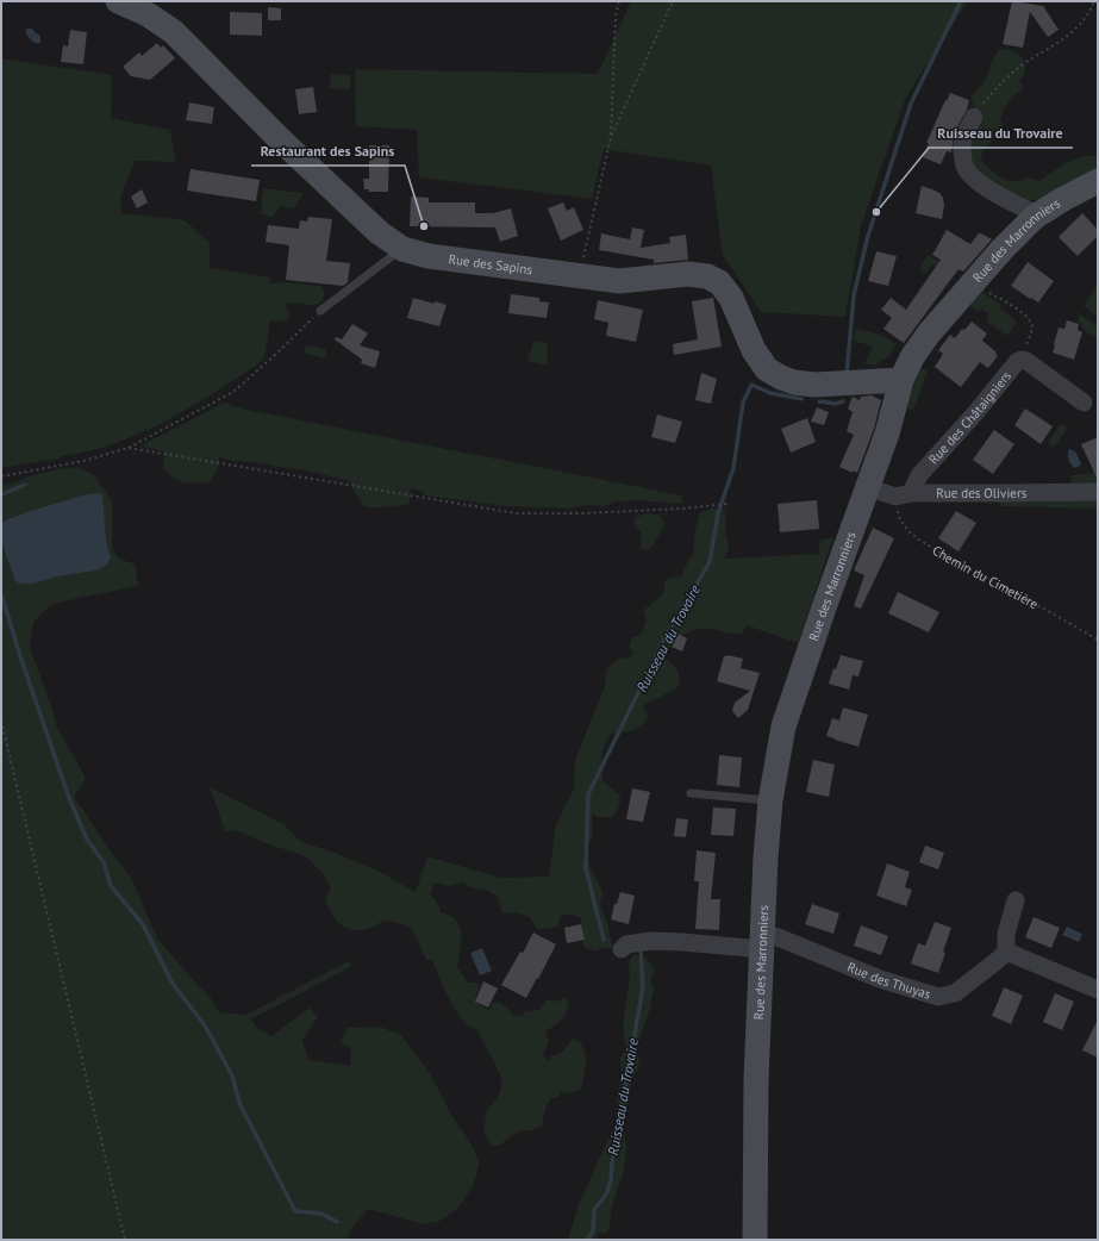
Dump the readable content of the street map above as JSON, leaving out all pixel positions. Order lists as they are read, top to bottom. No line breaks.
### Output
{"streets":{"street":["Rue des Marronniers","Rue des Sapins","Rue des Châtaigniers","Rue des Oliviers","Rue des Thuyas"],"path":["Chemin du Cimetière"]},"crossings":[["Rue des Marronniers","Rue des Sapins"],["Rue des Marronniers","Rue des Oliviers"],["Rue des Marronniers","Rue des Thuyas"],["Rue des Châtaigniers","Rue des Oliviers"],["Rue des Châtaigniers","Chemin du Cimetière"],["Rue des Oliviers","Chemin du Cimetière"]],"water":["Ruisseau du Trovaire"],"places":["Ruisseau du Trovaire","Restaurant des Sapins"]}
